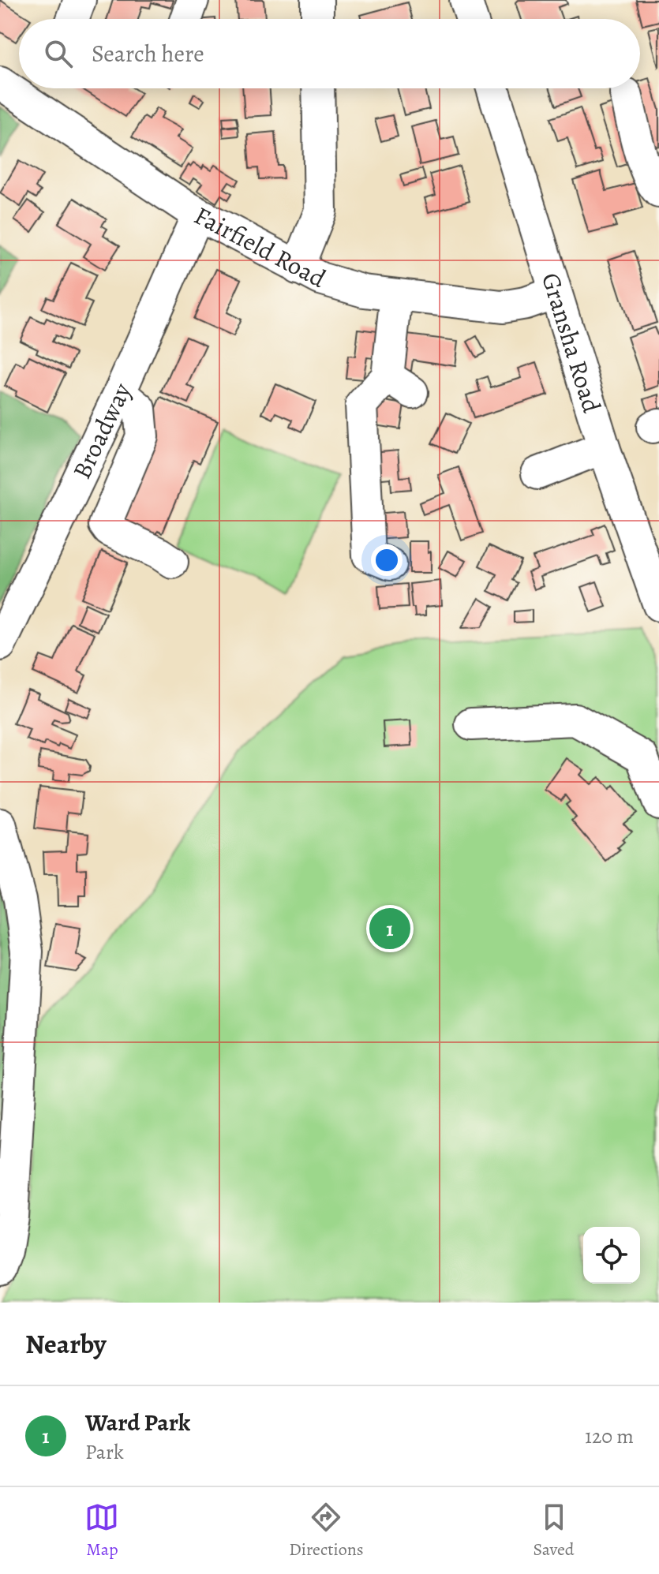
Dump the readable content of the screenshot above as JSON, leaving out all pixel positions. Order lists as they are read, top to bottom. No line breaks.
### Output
{"streets":{"street":["Fairfield Road","Gransha Road","Broadway"]},"crossings":[["Fairfield Road","Gransha Road"],["Fairfield Road","Broadway"]],"page":{"search":"Search here","pins":"1","heading":"Nearby","list":[{"mark":"1","name":"Ward Park","note":"Park","value":"120 m"}],"nav":["Map","Directions","Saved"]}}
